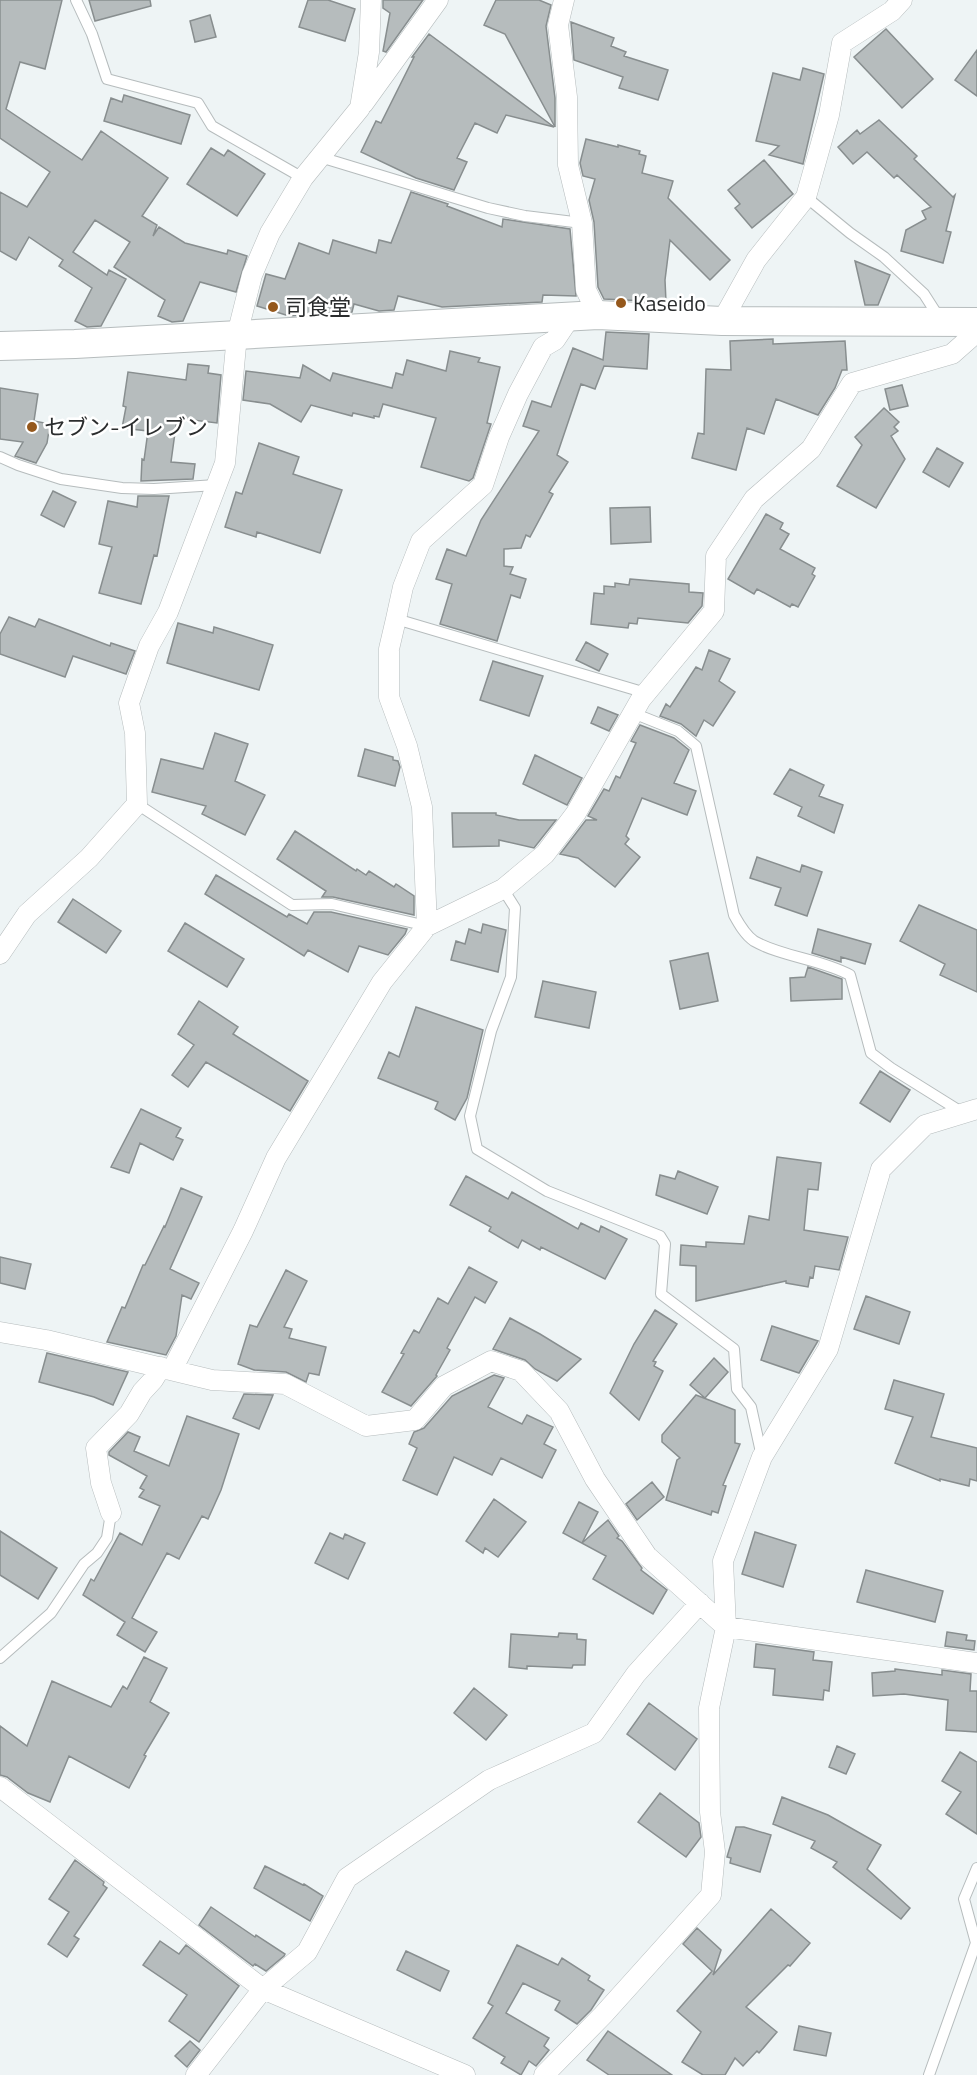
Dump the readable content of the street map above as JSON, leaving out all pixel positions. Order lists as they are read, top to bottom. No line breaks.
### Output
{"places":["Kaseido","司食堂","セブン-イレブン"]}
